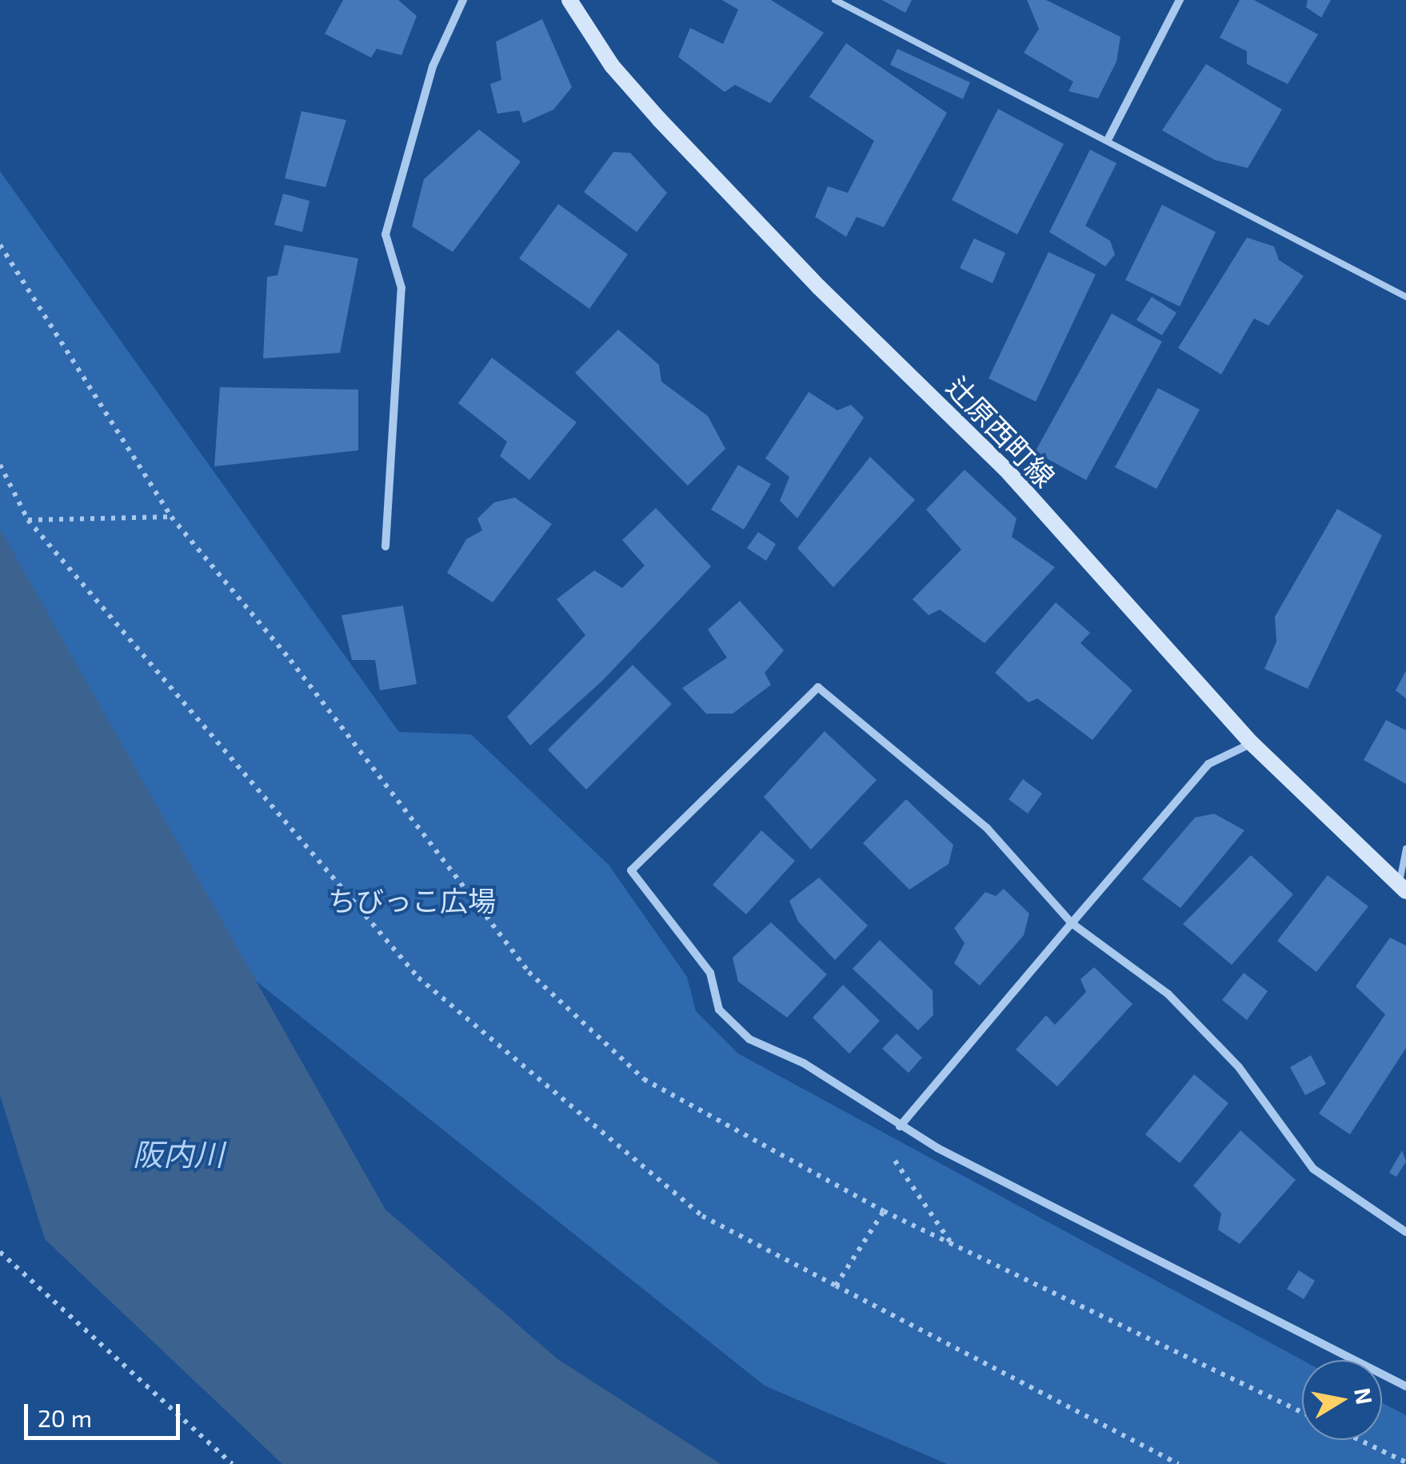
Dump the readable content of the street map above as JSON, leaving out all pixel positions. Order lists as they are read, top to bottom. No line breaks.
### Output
{"streets":{"main road":["辻原西町線"]},"water":["阪内川"],"parks":["ちびっこ広場"],"scale_bar":"20 m","north":"right"}
